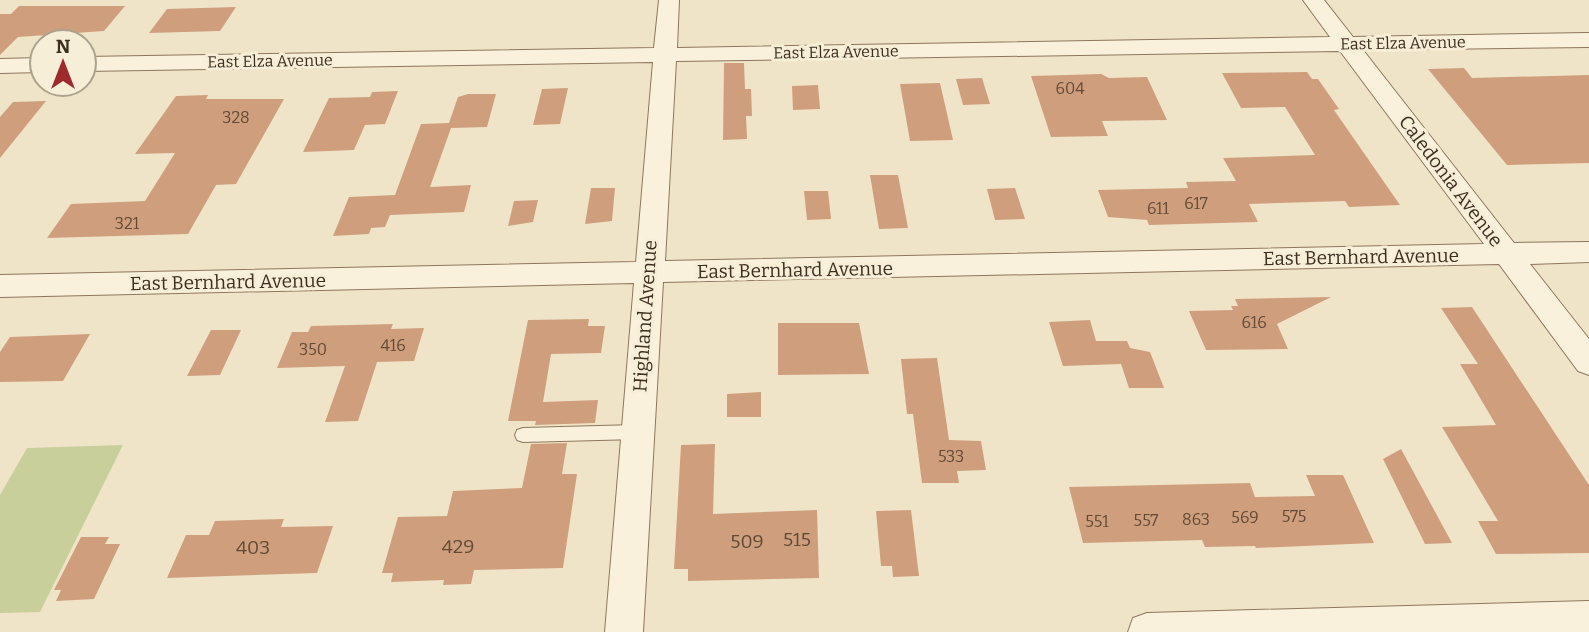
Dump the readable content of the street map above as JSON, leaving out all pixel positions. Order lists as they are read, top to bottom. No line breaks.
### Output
{"streets":{"street":["East Elza Avenue","Caledonia Avenue","East Bernhard Avenue","Highland Avenue"]},"crossings":[["East Elza Avenue","Caledonia Avenue"],["East Elza Avenue","Highland Avenue"],["Caledonia Avenue","East Bernhard Avenue"],["East Bernhard Avenue","Highland Avenue"]],"house_numbers":["604","328","617","611","321","616","416","350","533","575","569","863","557","551","515","509","429","403"],"north":"top"}
